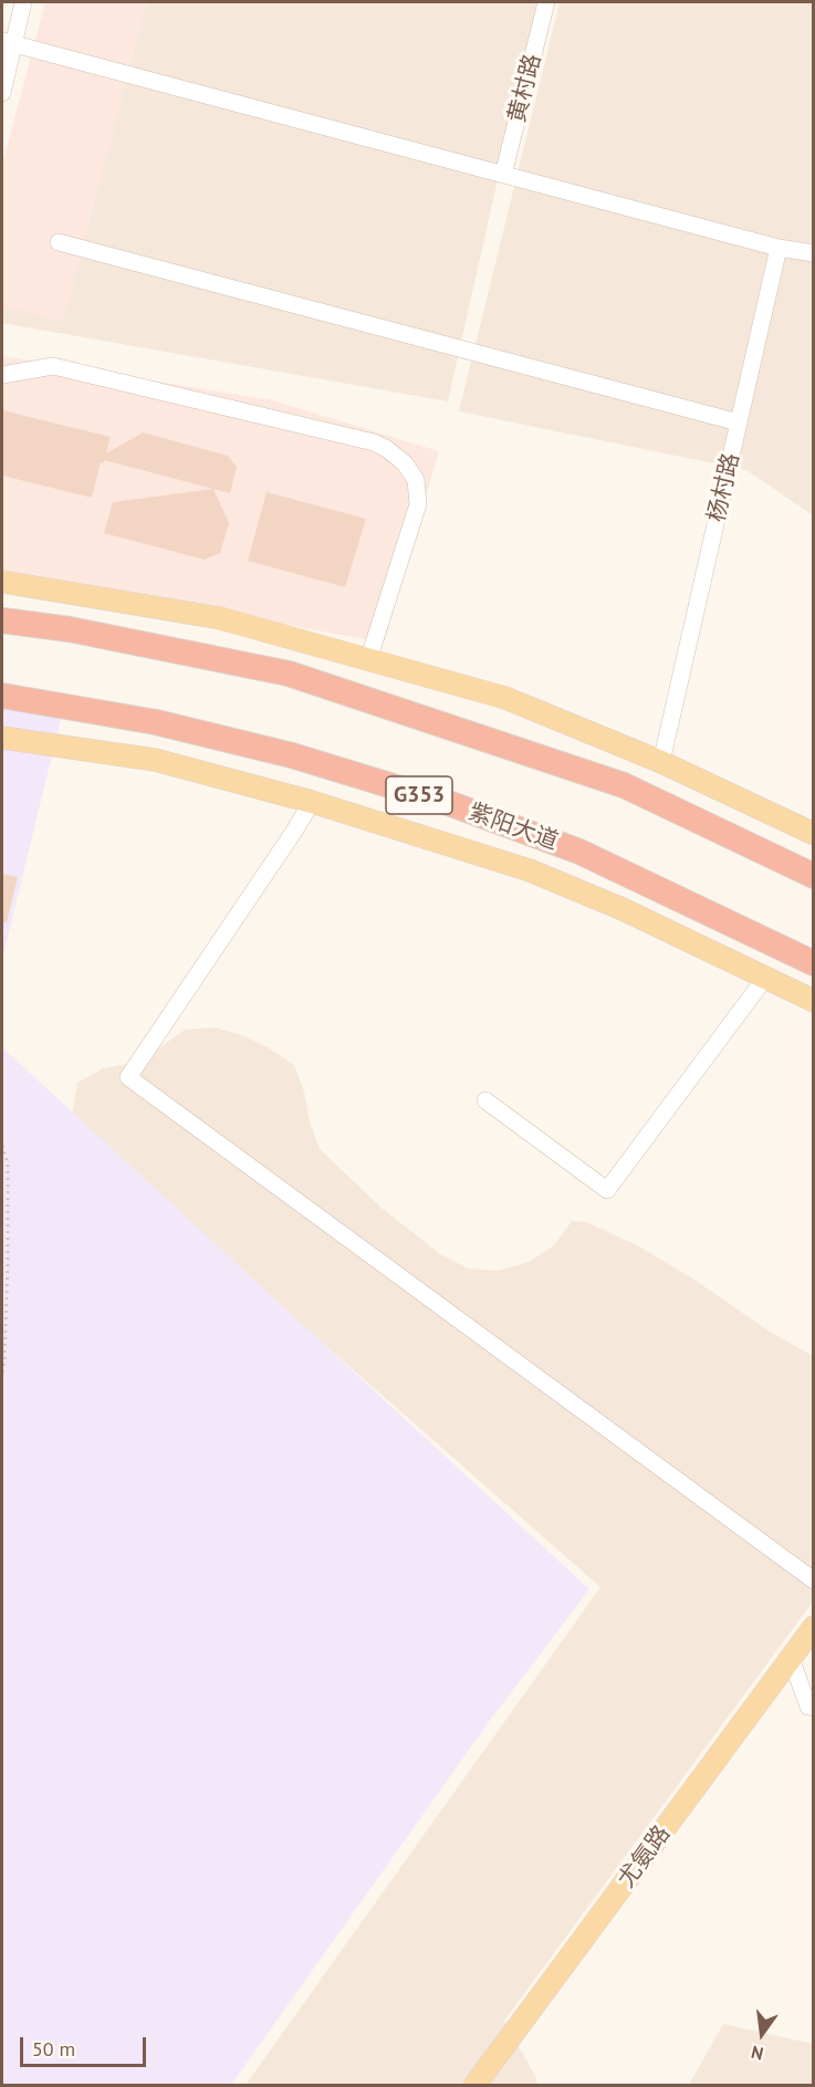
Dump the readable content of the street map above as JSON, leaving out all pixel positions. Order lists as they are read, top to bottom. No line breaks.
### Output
{"streets":{"highway":["G353","紫阳大道"],"main road":["尤氨路"],"street":["黄村路","杨村路"]},"scale_bar":"50 m","north":"bottom"}
